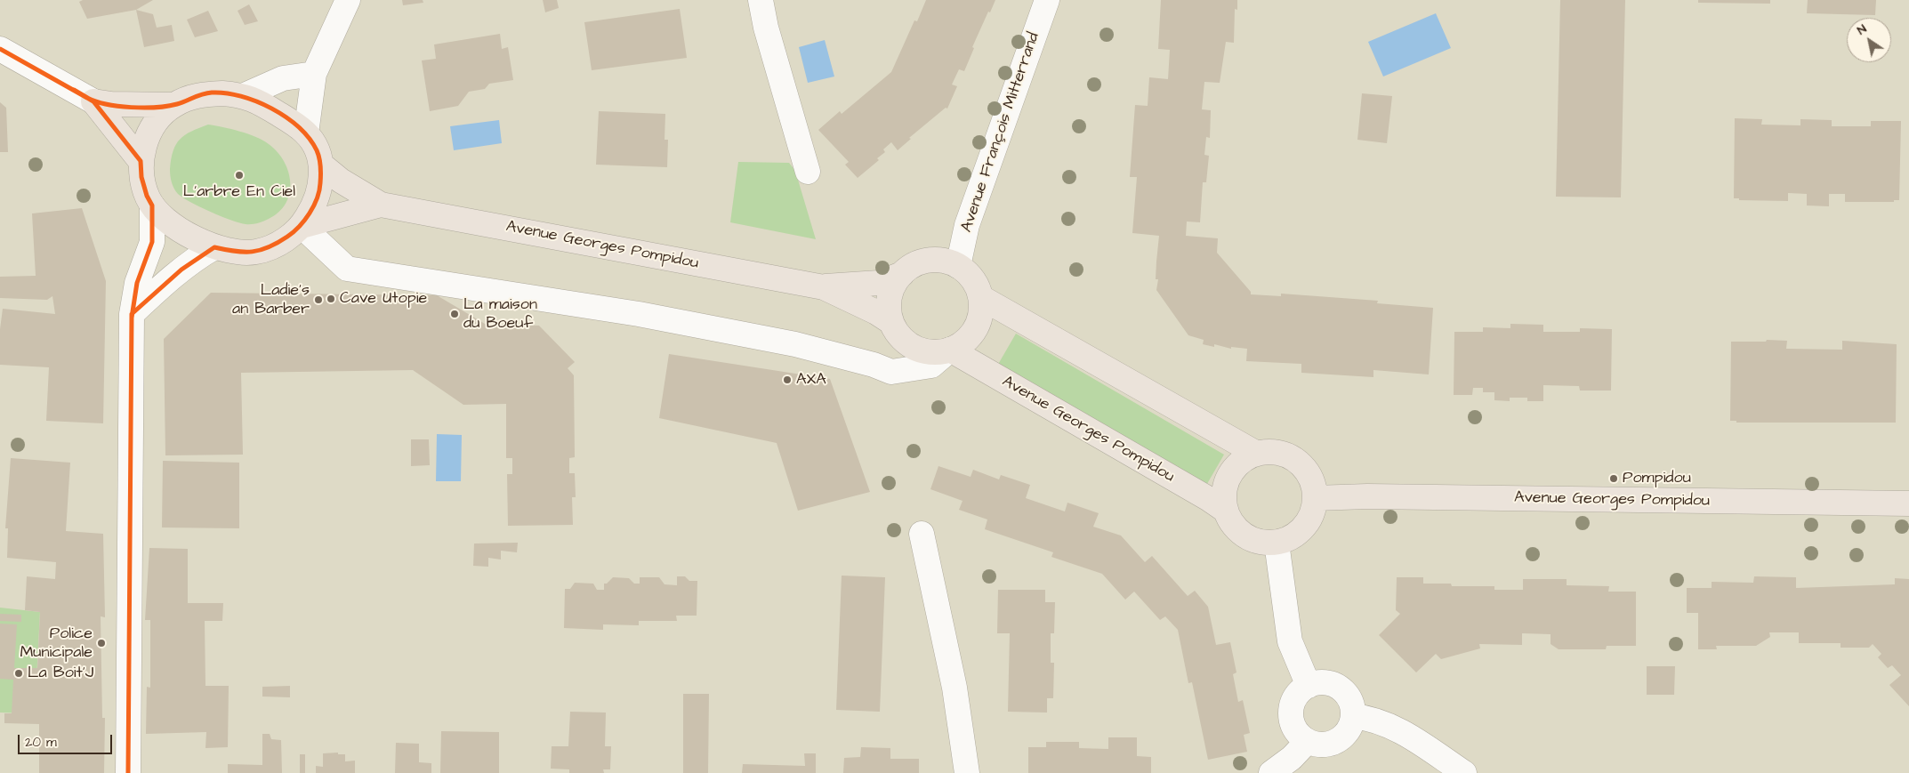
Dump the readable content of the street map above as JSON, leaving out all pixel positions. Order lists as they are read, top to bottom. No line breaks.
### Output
{"streets":{"main road":["Avenue Georges Pompidou"],"street":["Avenue François Mitterrand"]},"crossings":[["Avenue François Mitterrand","Avenue Georges Pompidou"]],"places":["L’arbre En Ciel","Cave Utopie","Ladie's an Barber","La maison du Boeuf","AXA","Pompidou","Police Municipale","La Boit'J"],"scale_bar":"20 m","north":"top left"}
